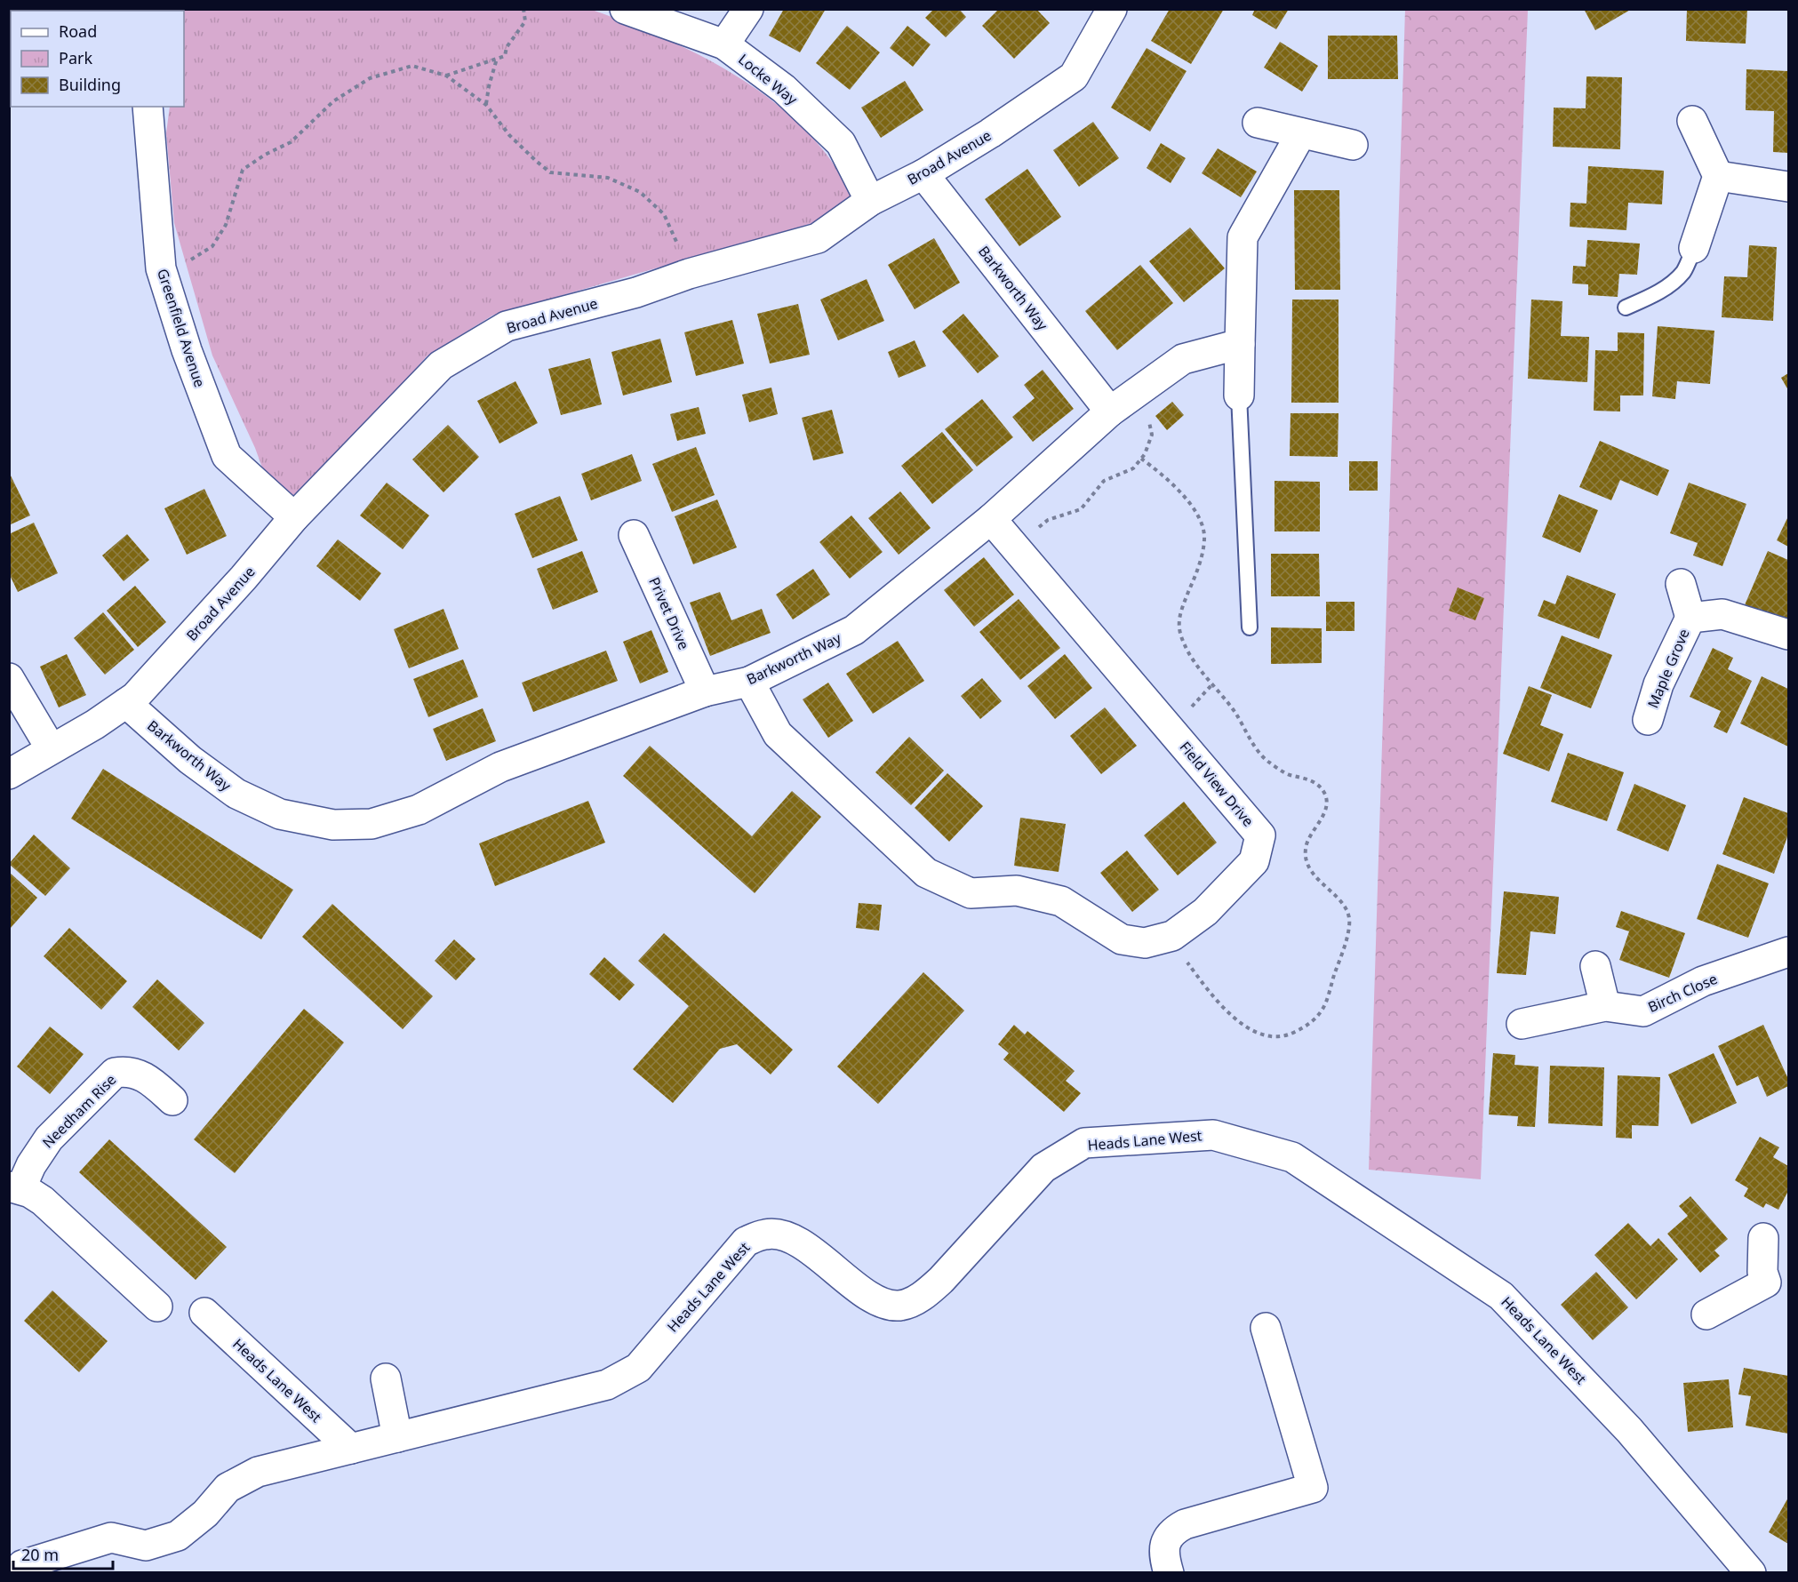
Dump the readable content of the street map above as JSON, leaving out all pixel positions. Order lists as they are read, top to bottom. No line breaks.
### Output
{"streets":{"street":["Locke Way","Broad Avenue","Barkworth Way","Greenfield Avenue","Privet Drive","Maple Grove","Field View Drive","Birch Close","Needham Rise","Heads Lane West"]},"crossings":[["Locke Way","Broad Avenue"],["Broad Avenue","Barkworth Way"],["Broad Avenue","Greenfield Avenue"],["Barkworth Way","Privet Drive"],["Barkworth Way","Field View Drive"]],"legend":["Road","Park","Building"],"scale_bar":"20 m"}
